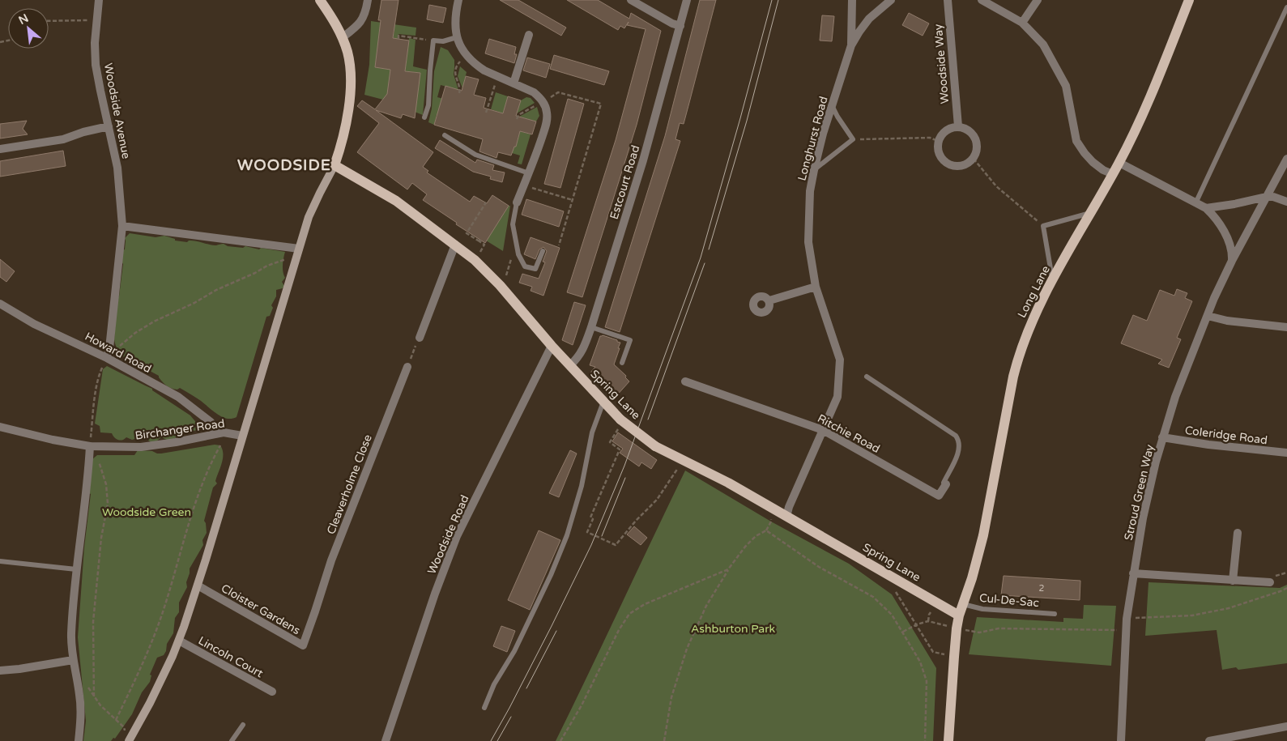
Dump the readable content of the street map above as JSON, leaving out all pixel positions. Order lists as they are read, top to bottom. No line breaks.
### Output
{"streets":{"main road":["Long Lane","Spring Lane"],"street":["Woodside Way","Woodside Avenue","Longhurst Road","Estcourt Road","Howard Road","Birchanger Road","Ritchie Road","Coleridge Road","Cleaverholme Close","Stroud Green Way","Woodside Road","Cloister Gardens","Lincoln Court"],"lane":["Cul-De-Sac"]},"crossings":[["Longhurst Road","Spring Lane"],["Longhurst Road","Ritchie Road"],["Estcourt Road","Spring Lane"],["Long Lane","Spring Lane"],["Long Lane","Cul-De-Sac"],["Howard Road","Birchanger Road"],["Spring Lane","Woodside Road"],["Coleridge Road","Stroud Green Way"],["Cleaverholme Close","Cloister Gardens"]],"districts":["WOODSIDE"],"parks":["Woodside Green","Ashburton Park"],"house_numbers":["2"],"north":"top left"}
